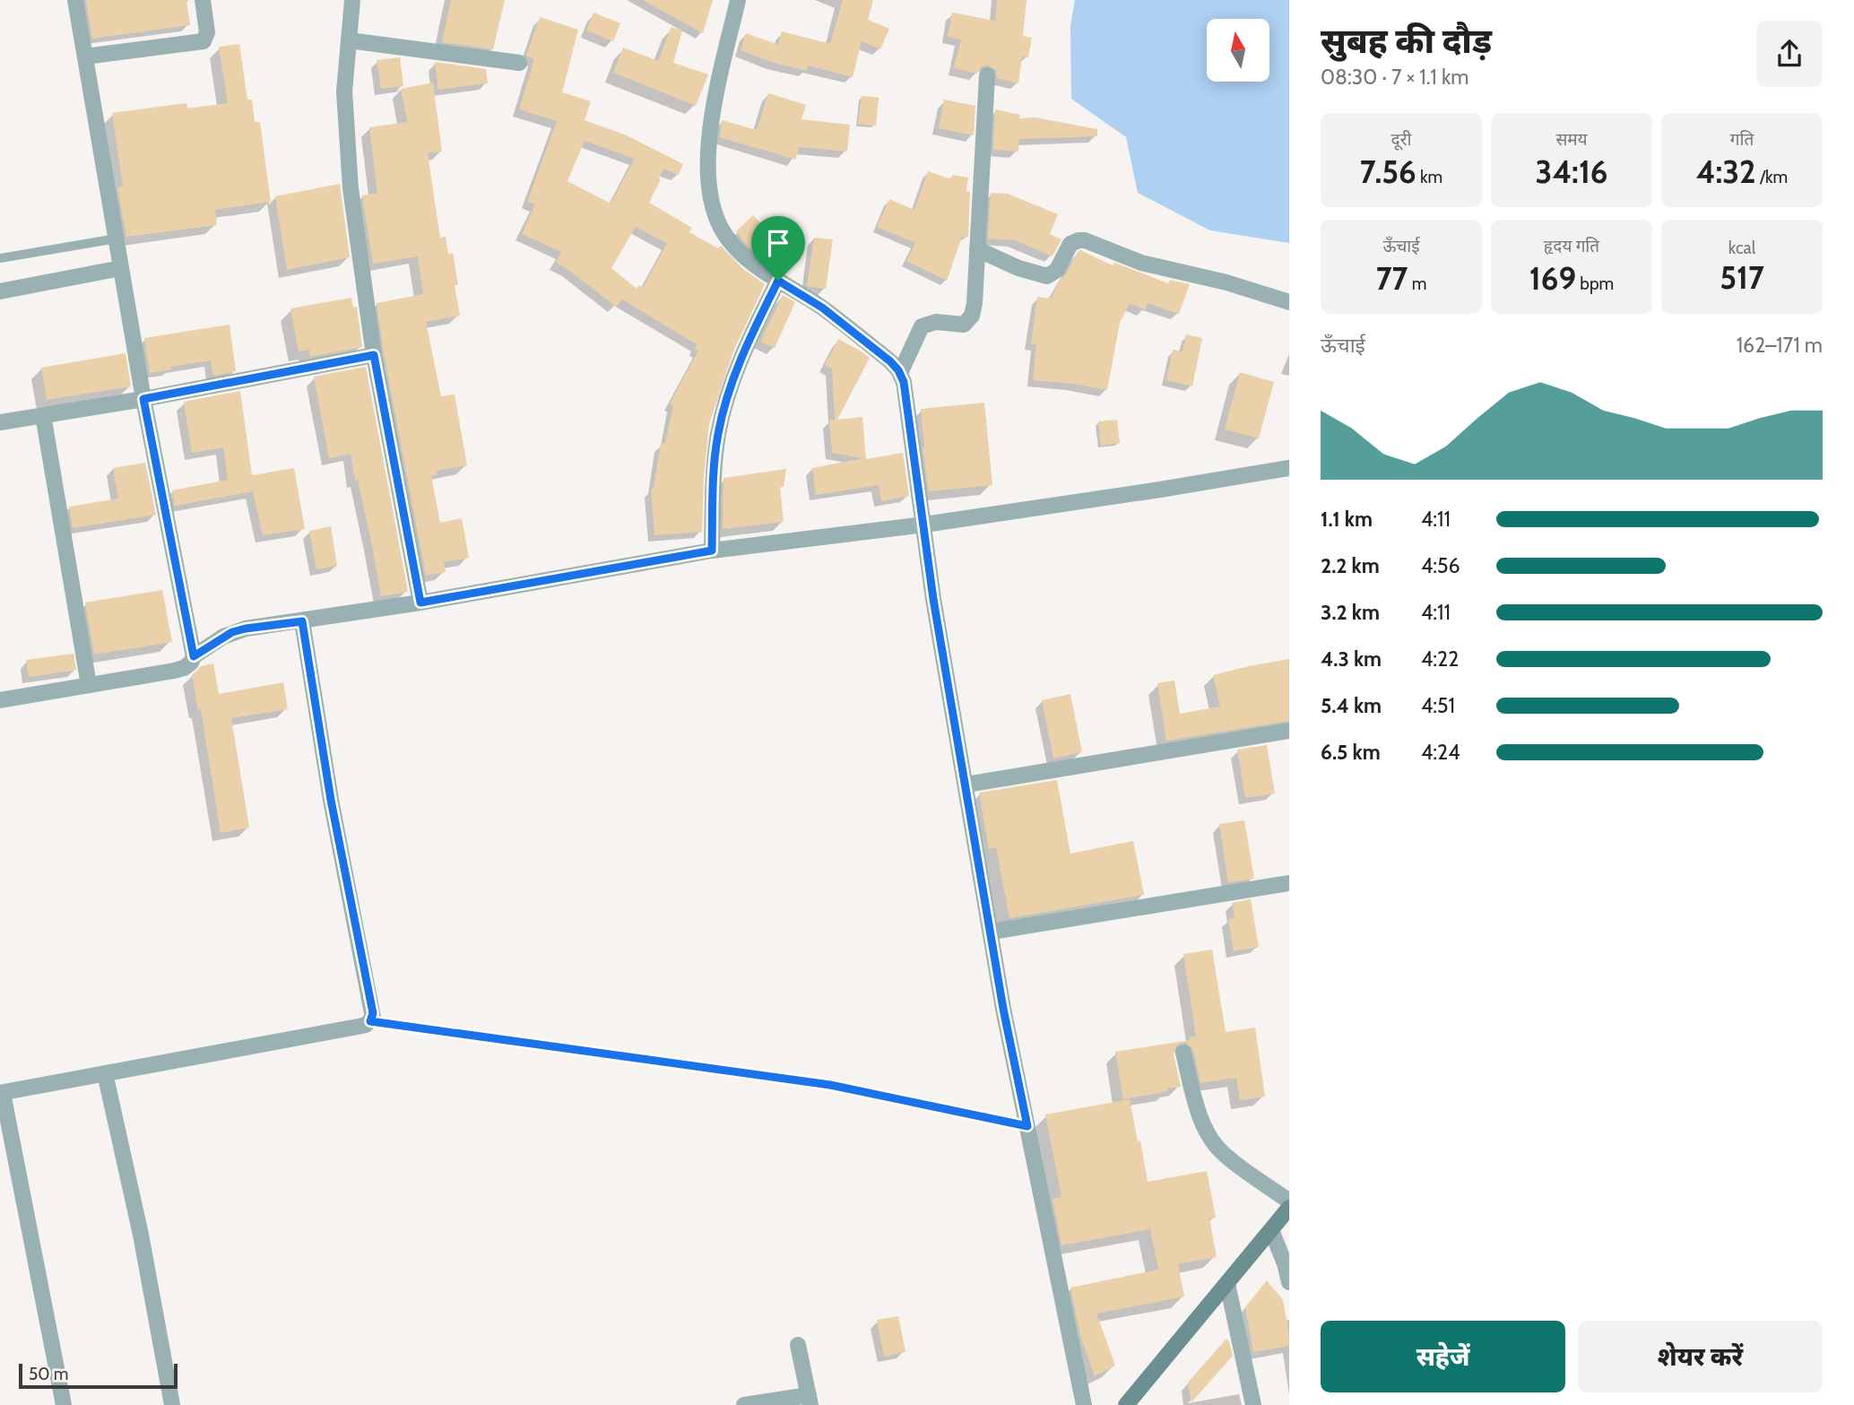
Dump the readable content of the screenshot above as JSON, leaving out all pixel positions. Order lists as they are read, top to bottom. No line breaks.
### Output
{"scale_bar":"50 m","north":"top","page":{"heading":["सुबह की दौड़","08:30 · 7 × 1.1 km"],"stats":[["दूरी","7.56 km"],["समय","34:16"],["गति","4:32 /km"],["ऊँचाई","77 m"],["हृदय गति","169 bpm"],["kcal","517"]],"chart":["ऊँचाई","162–171 m"],"list":[{"name":"1.1 km","note":"4:11"},{"name":"2.2 km","note":"4:56"},{"name":"3.2 km","note":"4:11"},{"name":"4.3 km","note":"4:22"},{"name":"5.4 km","note":"4:51"},{"name":"6.5 km","note":"4:24"}],"buttons":["सहेजें","शेयर करें"],"scale":"50 m"}}
